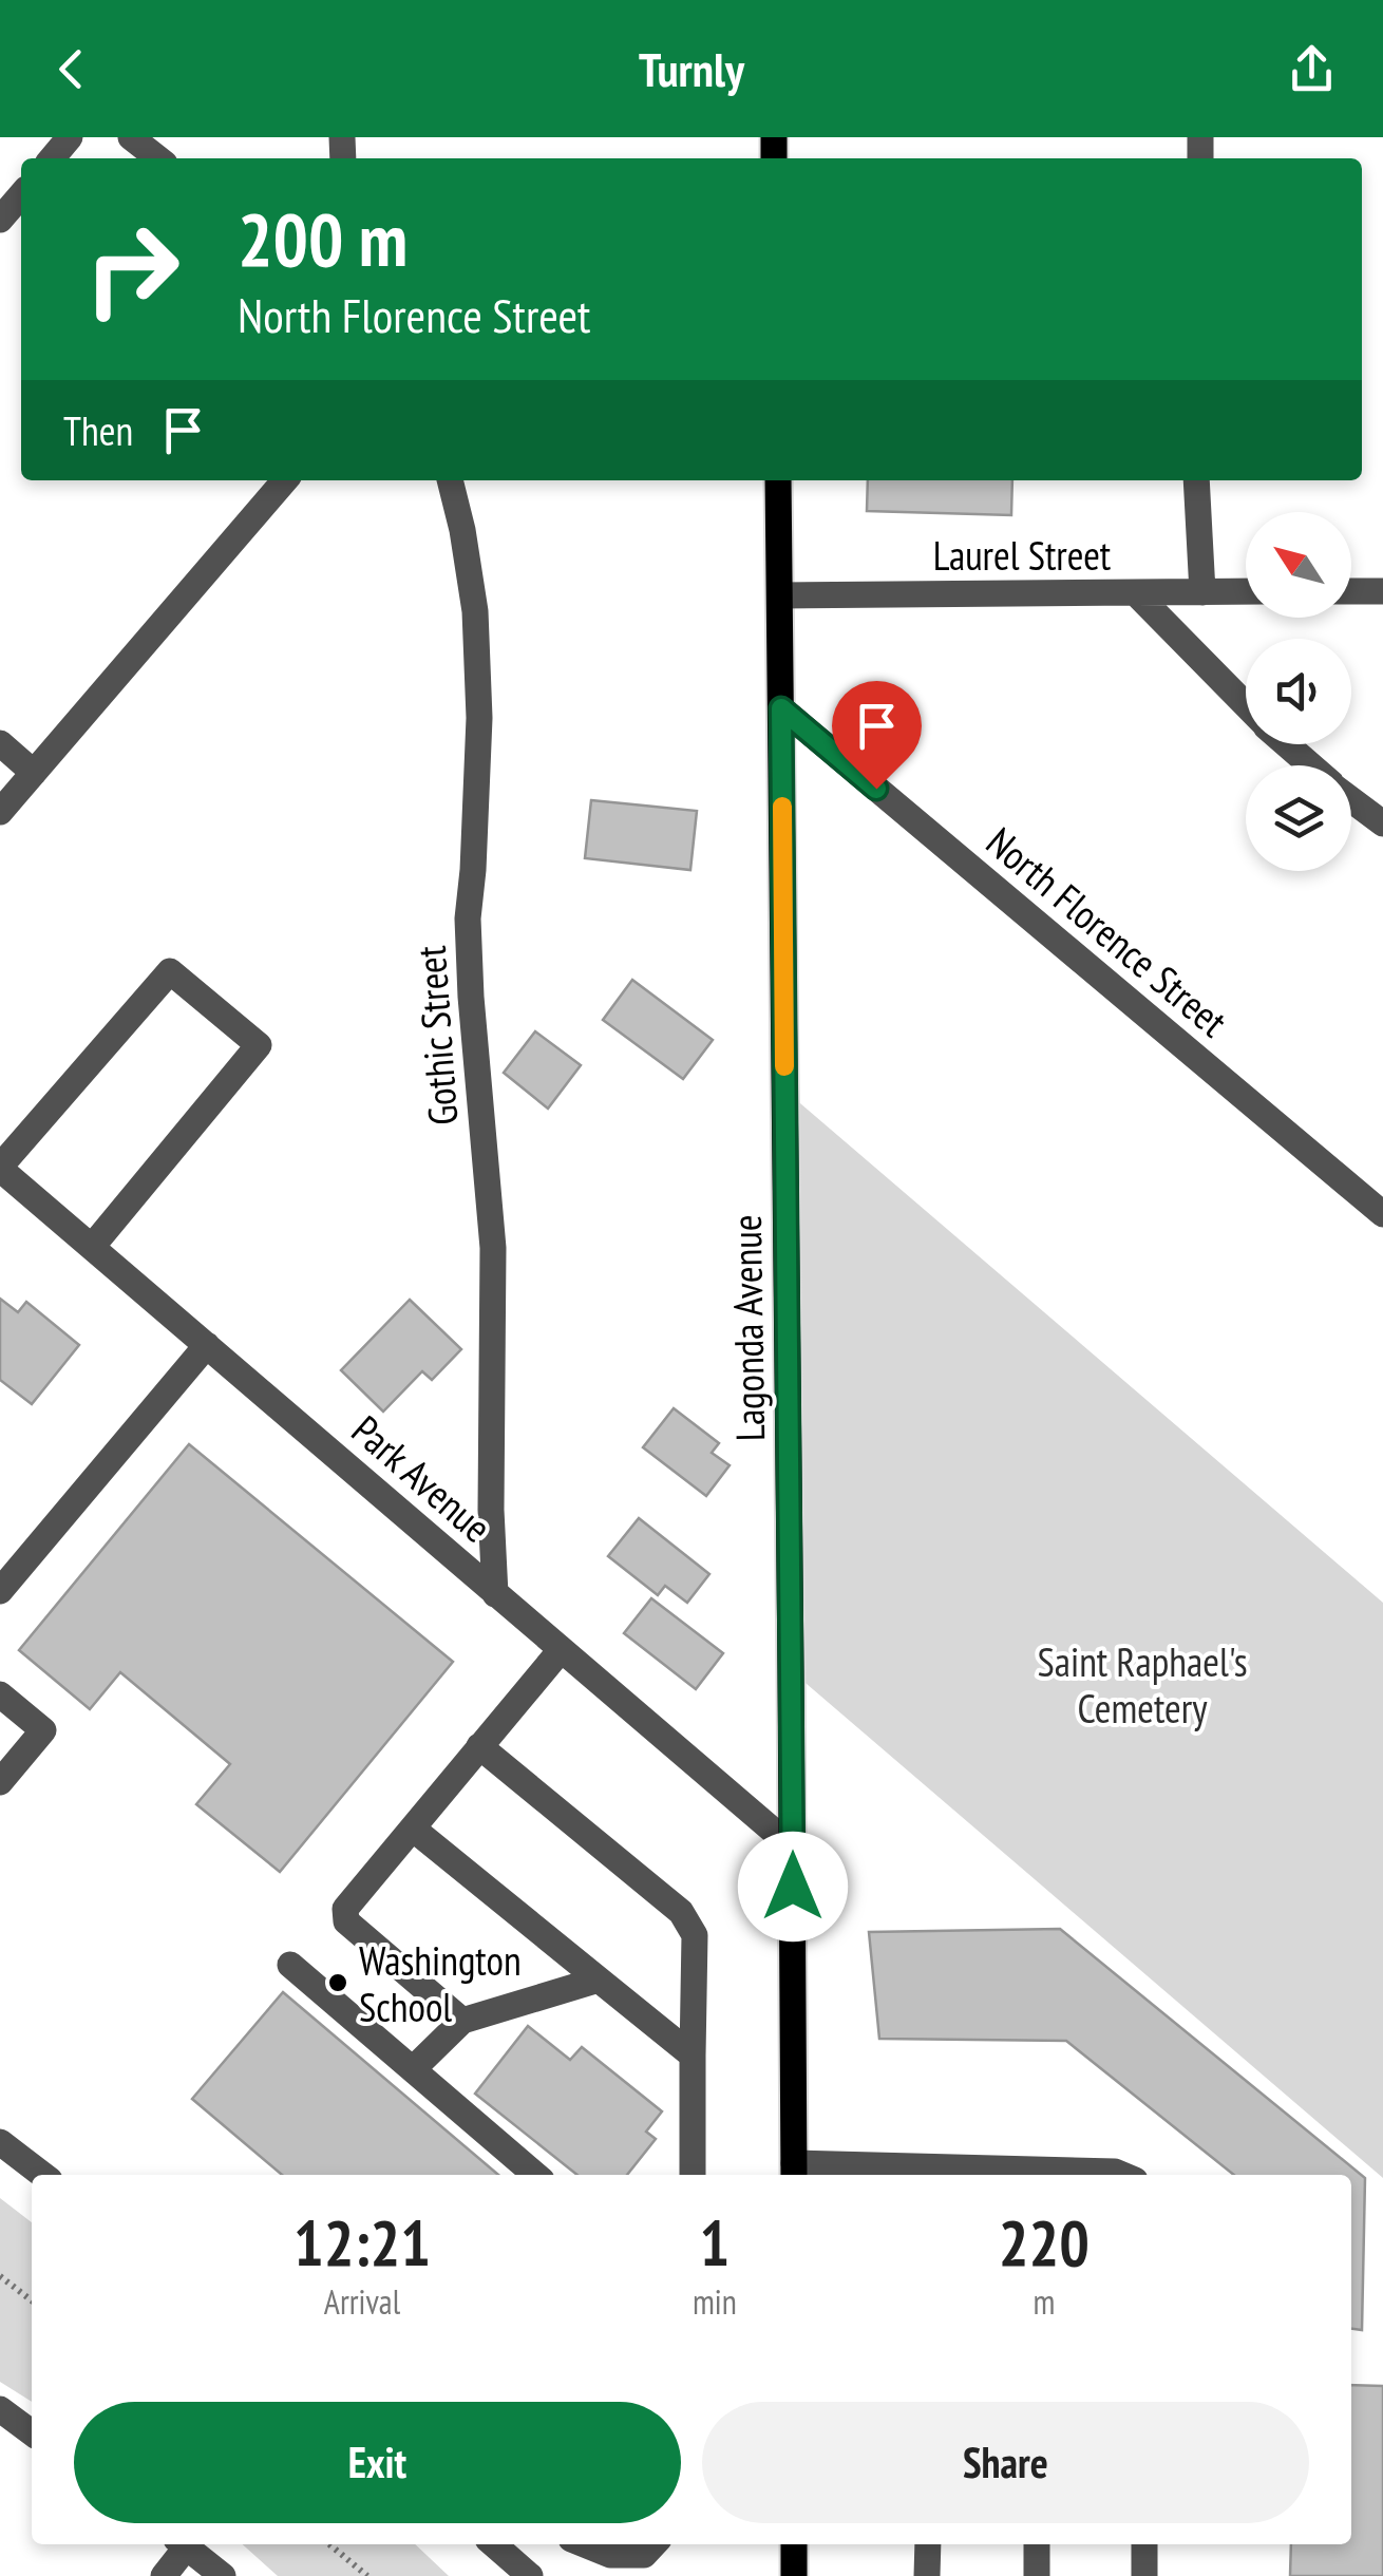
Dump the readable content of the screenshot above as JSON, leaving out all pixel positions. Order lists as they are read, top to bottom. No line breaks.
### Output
{"streets":{"main road":["Lagonda Avenue"],"street":["Laurel Street","North Florence Street","Gothic Street","Park Avenue"]},"crossings":[["Laurel Street","Lagonda Avenue"],["North Florence Street","Lagonda Avenue"],["Gothic Street","Park Avenue"],["Lagonda Avenue","Park Avenue"]],"parks":["Saint Raphael's Cemetery"],"places":["Washington School"],"north":"top left","page":{"header":"Turnly","turn":["200 m","North Florence Street"],"then":"Then","eta":["12:21","Arrival","1","min","220","m"],"buttons":["Exit","Share"]}}
